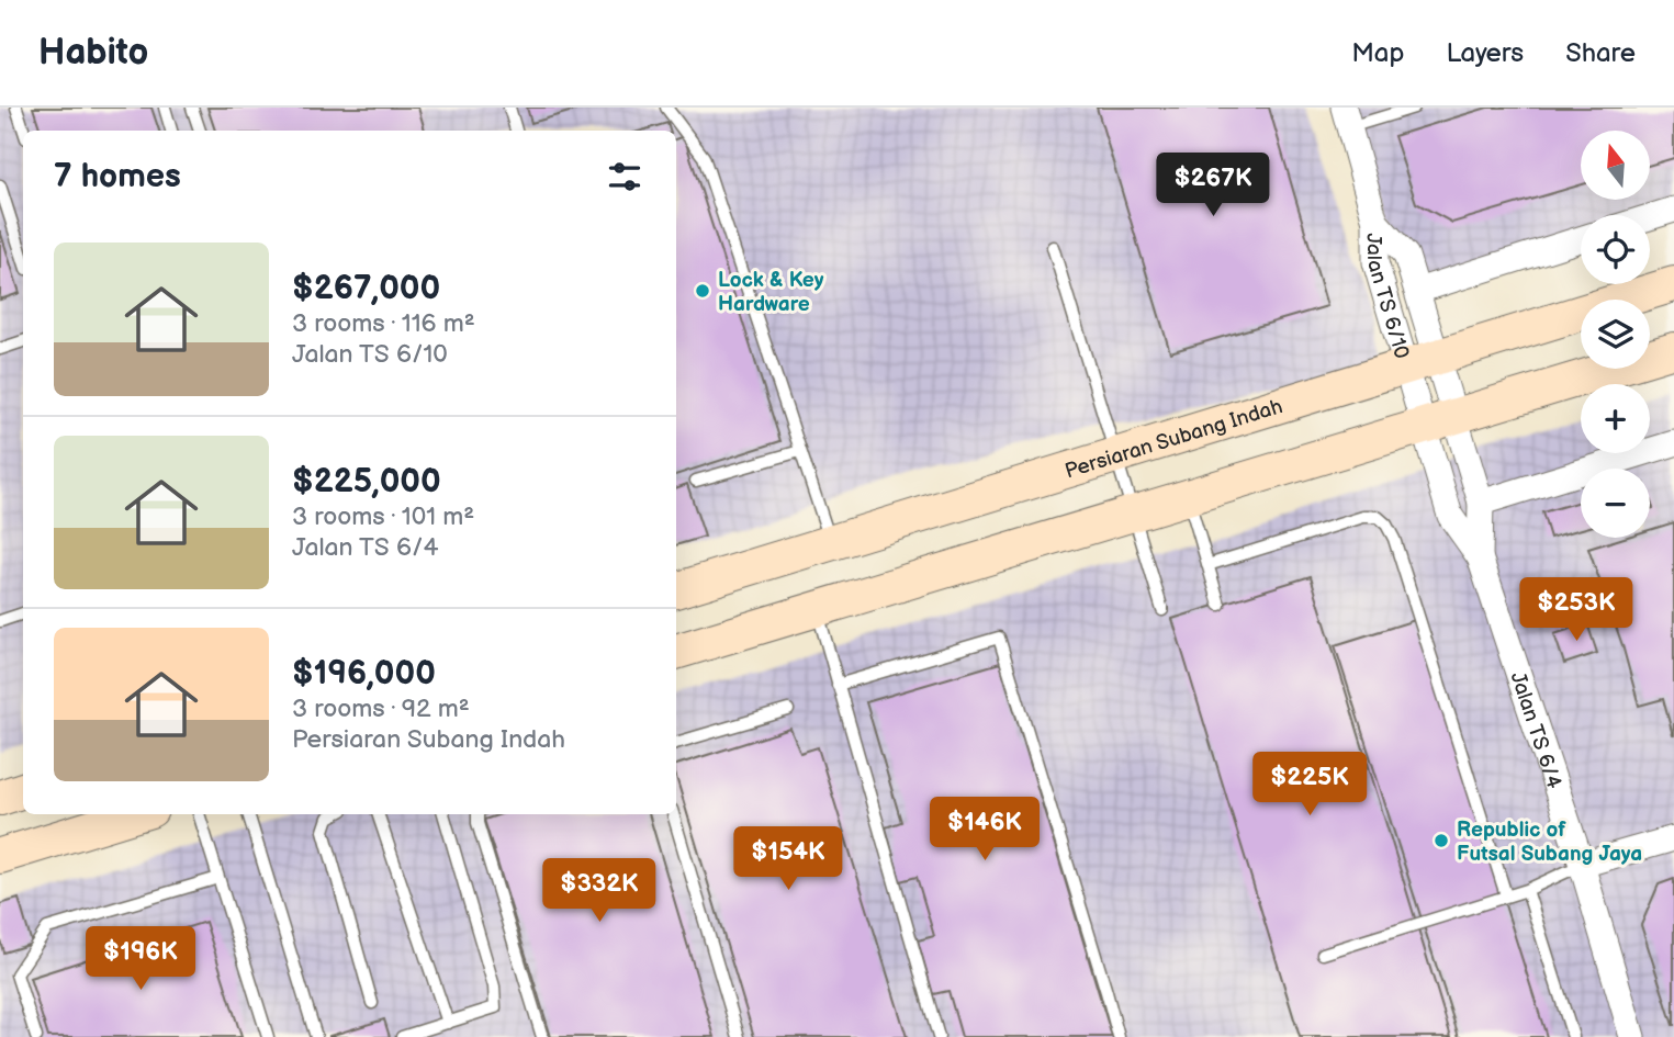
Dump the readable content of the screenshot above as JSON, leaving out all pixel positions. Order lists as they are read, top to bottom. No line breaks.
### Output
{"streets":{"main road":["Persiaran Subang Indah"],"street":["Jalan TS 6/10","Jalan TS 6/4"]},"crossings":[["Jalan TS 6/10","Persiaran Subang Indah"],["Jalan TS 6/10","Jalan TS 6/4"],["Persiaran Subang Indah","Jalan TS 6/4"]],"places":["Lock & Key Hardware","Republic of Futsal Subang Jaya"],"north":"top","page":{"header":"Habito","nav":["Map","Layers","Share"],"map_buttons":["+","−"],"heading":"7 homes","price":["$267K","$253K","$225K","$146K","$154K","$332K","$196K"],"list":[{"name":"$267,000","note":"3 rooms · 116 m² · Jalan TS 6/10"},{"name":"$225,000","note":"3 rooms · 101 m² · Jalan TS 6/4"},{"name":"$196,000","note":"3 rooms · 92 m² · Persiaran Subang Indah"}]}}
